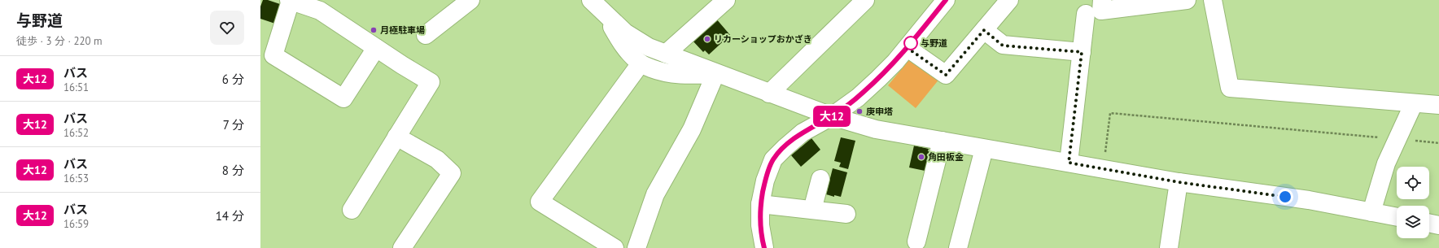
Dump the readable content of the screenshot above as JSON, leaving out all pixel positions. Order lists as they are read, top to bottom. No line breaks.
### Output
{"places":["月極駐車場","リカーショップおかざき","与野道","庚申塔","角田板金"],"lines":["bus line 大12"],"page":{"heading":["与野道","徒歩 · 3 分 · 220 m"],"on_map":"大12","list":[{"mark":"大12","name":"バス","note":"16:51","value":"6 分"},{"mark":"大12","name":"バス","note":"16:52","value":"7 分"},{"mark":"大12","name":"バス","note":"16:53","value":"8 分"},{"mark":"大12","name":"バス","note":"16:59","value":"14 分"}]}}
